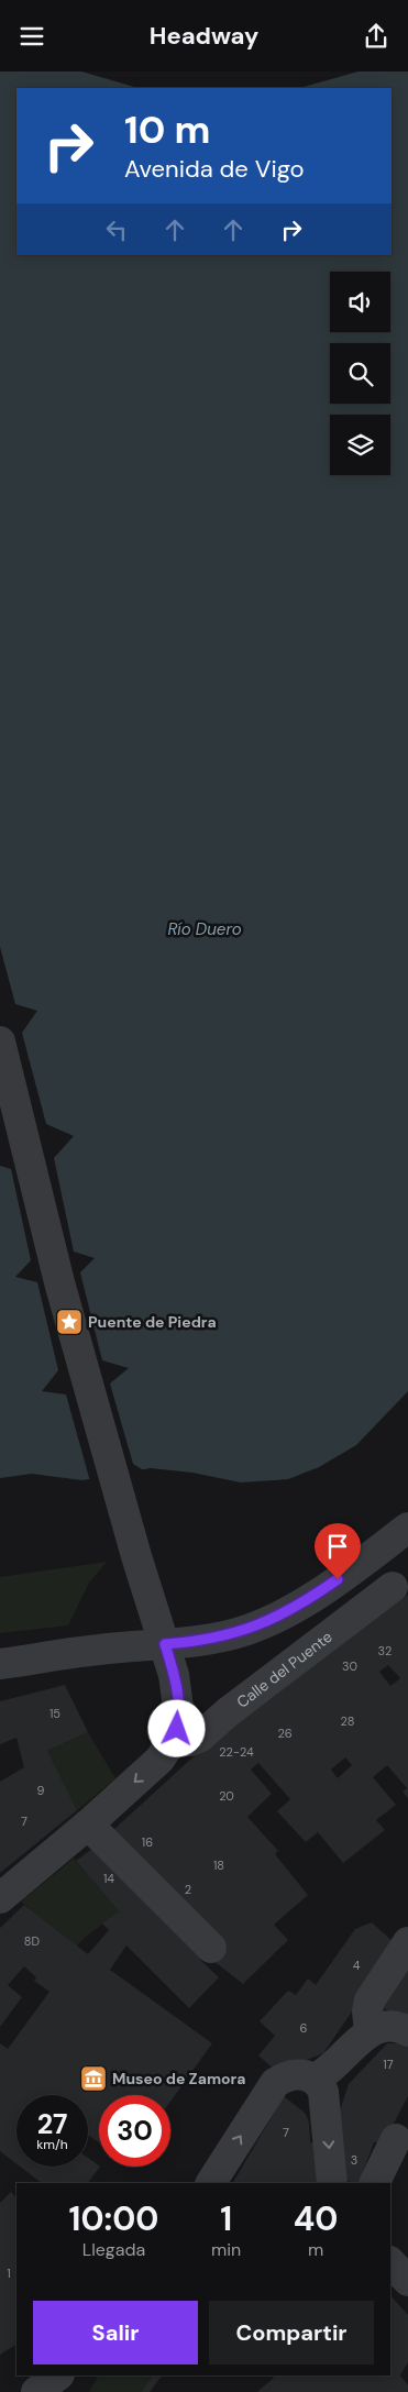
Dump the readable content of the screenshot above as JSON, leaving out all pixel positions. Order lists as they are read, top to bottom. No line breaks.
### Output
{"streets":{"street":["Calle del Puente"]},"water":["Río Duero"],"places":{"place":["Puente de Piedra"],"museum":["Museo de Zamora"]},"house_numbers":["32","30","15","28","26","22-24","9","20","7","16","18","14","2","8D","4","6","17","7","3","1"],"page":{"header":"Headway","turn":["10 m","Avenida de Vigo"],"speed":"27 km/h","limit":"30","eta":["10:00","Llegada","1","min","40","m"],"buttons":["Salir","Compartir"]}}
